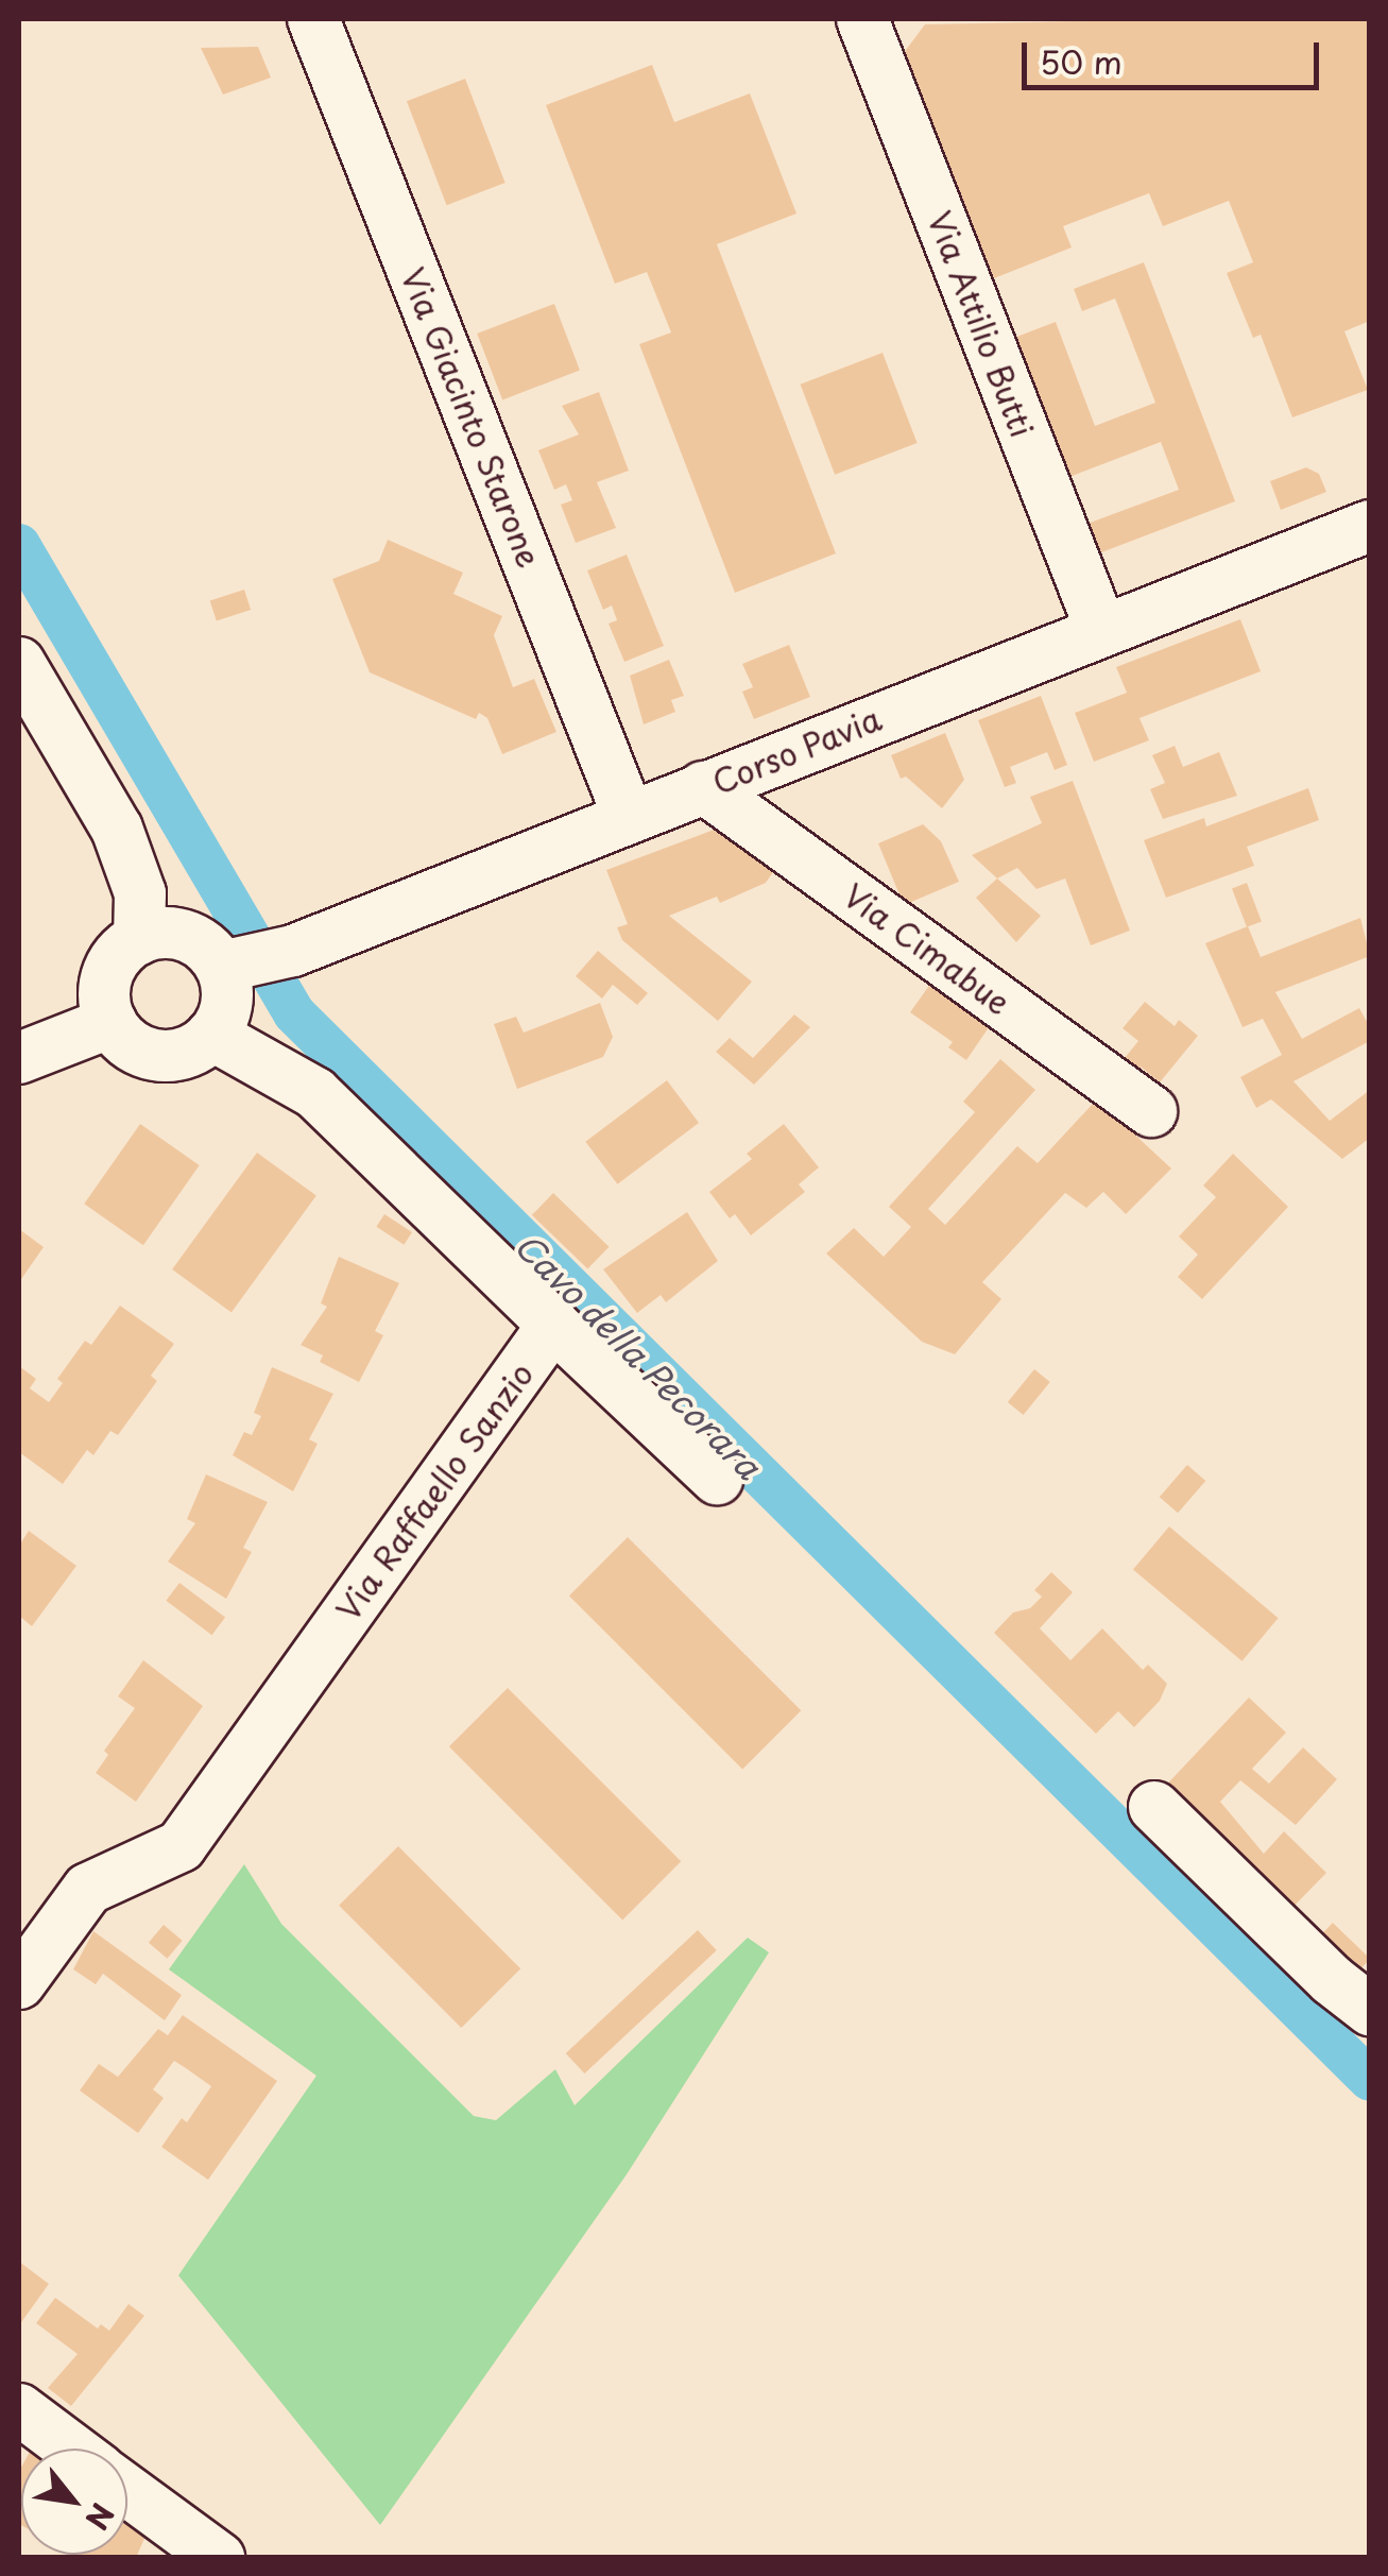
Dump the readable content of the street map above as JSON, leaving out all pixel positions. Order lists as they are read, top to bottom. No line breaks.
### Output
{"streets":{"street":["Via Attilio Butti","Via Giacinto Starone","Corso Pavia","Via Cimabue","Via Raffaello Sanzio"]},"crossings":[["Via Attilio Butti","Corso Pavia"],["Via Giacinto Starone","Corso Pavia"],["Corso Pavia","Via Cimabue"]],"water":["Cavo della Pecorara"],"scale_bar":"50 m","north":"bottom right"}
